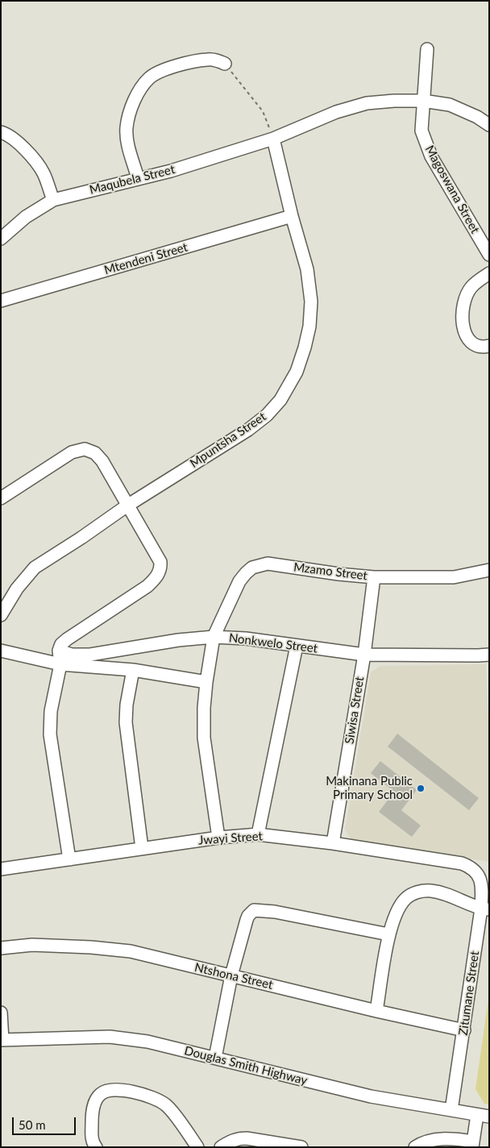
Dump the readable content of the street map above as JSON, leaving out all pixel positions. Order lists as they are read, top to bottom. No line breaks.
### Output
{"streets":{"street":["Maqubela Street","Magoswana Street","Mtendeni Street","Mpuntsha Street","Mzamo Street","Nonkwelo Street","Siwisa Street","Jwayi Street","Ntshona Street","Zitumane Street","Douglas Smith Highway"]},"crossings":[["Maqubela Street","Magoswana Street"],["Maqubela Street","Mpuntsha Street"],["Mtendeni Street","Mpuntsha Street"],["Mzamo Street","Nonkwelo Street"],["Mzamo Street","Siwisa Street"],["Mzamo Street","Jwayi Street"],["Nonkwelo Street","Siwisa Street"],["Siwisa Street","Jwayi Street"],["Jwayi Street","Zitumane Street"],["Ntshona Street","Zitumane Street"],["Zitumane Street","Douglas Smith Highway"]],"places":["Makinana Public Primary School"],"scale_bar":"50 m"}
